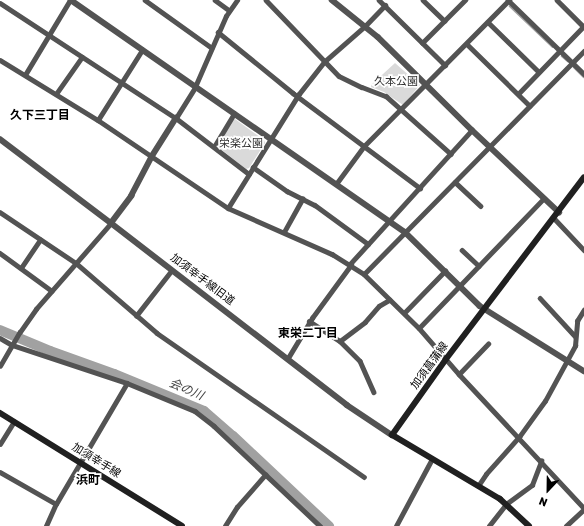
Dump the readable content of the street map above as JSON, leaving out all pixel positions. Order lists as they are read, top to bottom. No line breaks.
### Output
{"streets":{"main road":["加須菖蒲線","加須幸手線"],"street":["加須幸手線旧道"]},"crossings":[["加須幸手線旧道","加須菖蒲線"]],"districts":["久下三丁目","東栄二丁目","浜町"],"water":["会の川"],"parks":["久本公園","栄楽公園"],"north":"bottom"}
